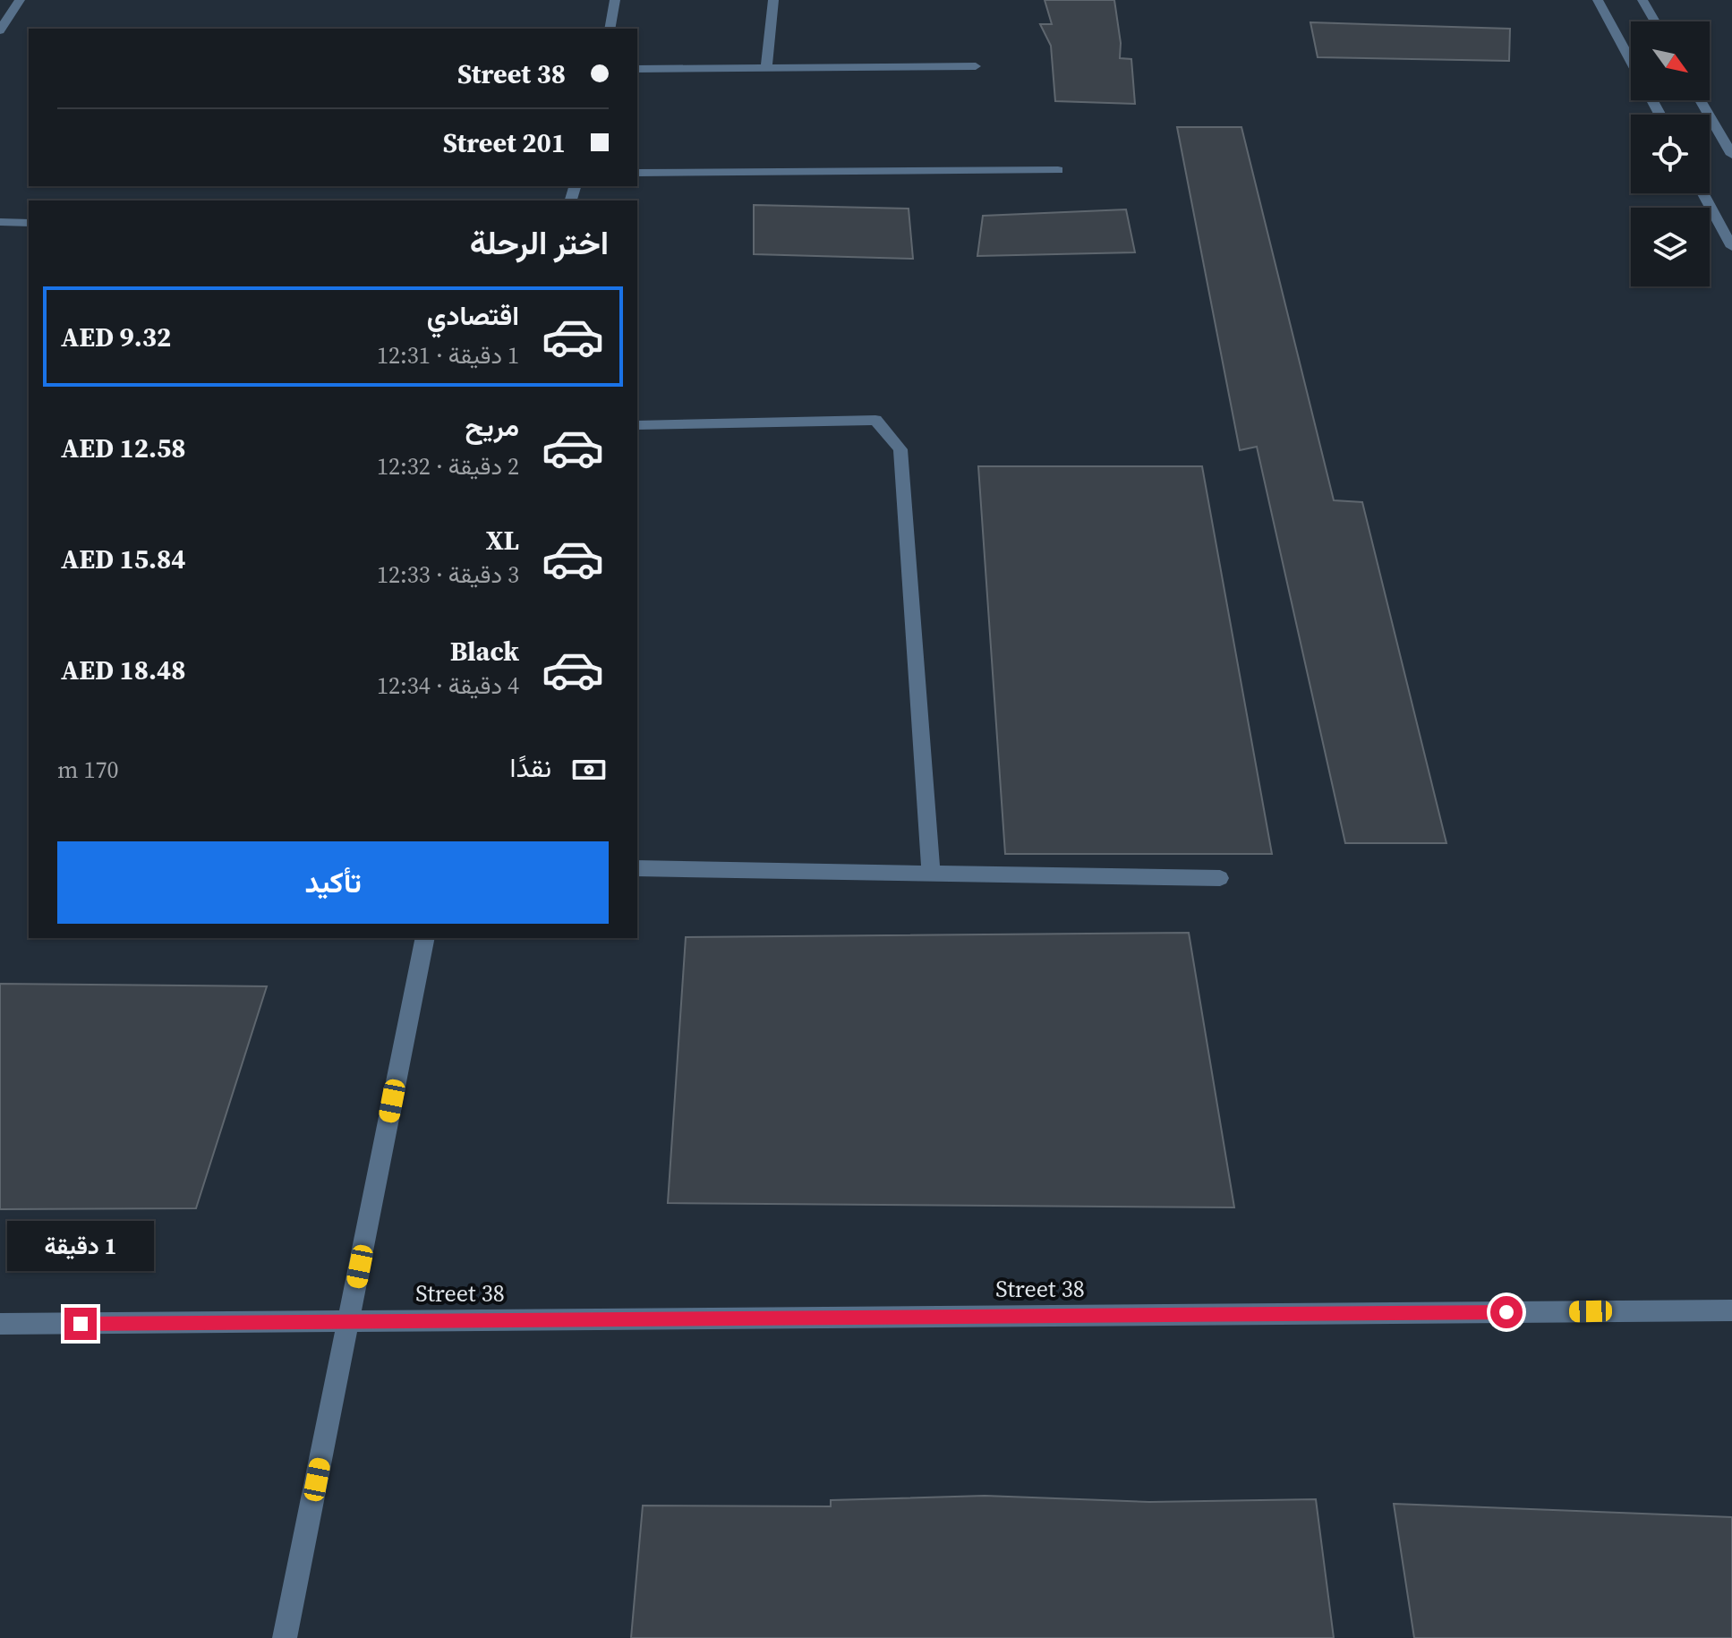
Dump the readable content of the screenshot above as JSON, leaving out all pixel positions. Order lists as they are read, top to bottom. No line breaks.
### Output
{"streets":{"street":["Street 38"]},"north":"bottom right","page":{"banner":["Street 38","Street 201"],"heading":"اختر الرحلة","list":[{"name":"اقتصادي","note":"1 دقيقة · 12:31","value":"AED 9.32"},{"name":"مريح","note":"2 دقيقة · 12:32","value":"AED 12.58"},{"name":"XL","note":"3 دقيقة · 12:33","value":"AED 15.84"},{"name":"Black","note":"4 دقيقة · 12:34","value":"AED 18.48"}],"pay":["نقدًا","170 m"],"buttons":"تأكيد","bubble":"1 دقيقة"}}
